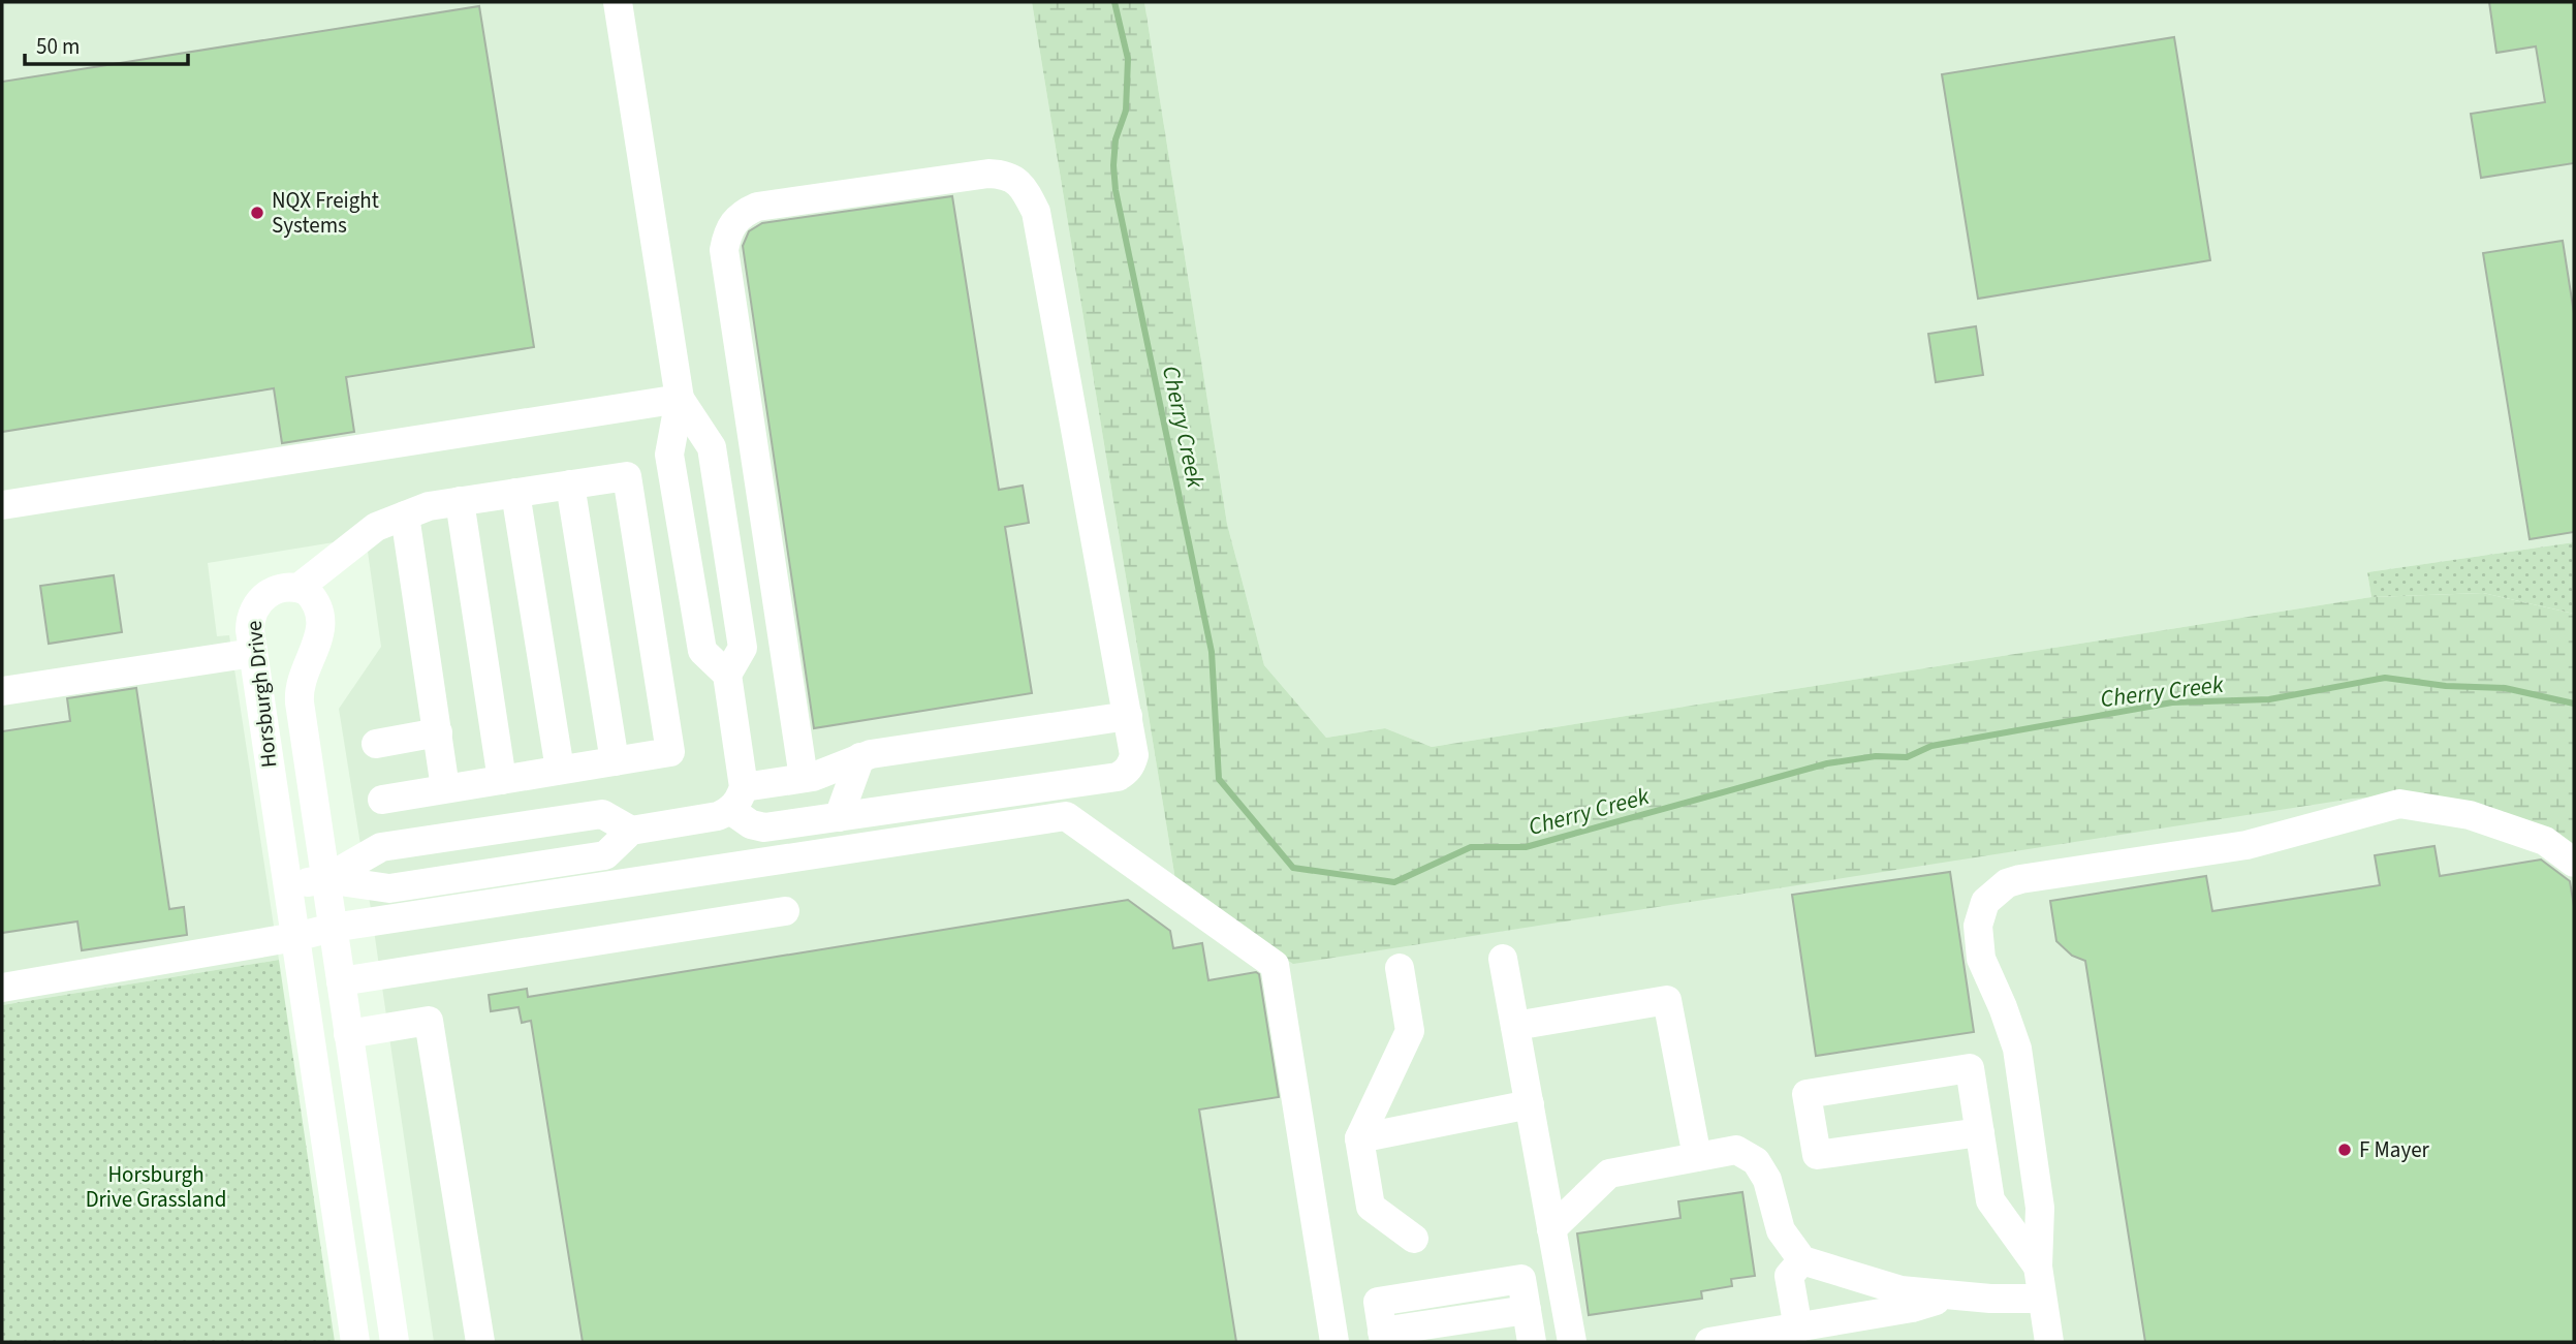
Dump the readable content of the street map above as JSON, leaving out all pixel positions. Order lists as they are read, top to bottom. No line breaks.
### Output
{"streets":{"street":["Horsburgh Drive"]},"water":["Cherry Creek"],"parks":["Horsburgh Drive Grassland"],"places":["NQX Freight Systems","F Mayer"],"scale_bar":"50 m"}
